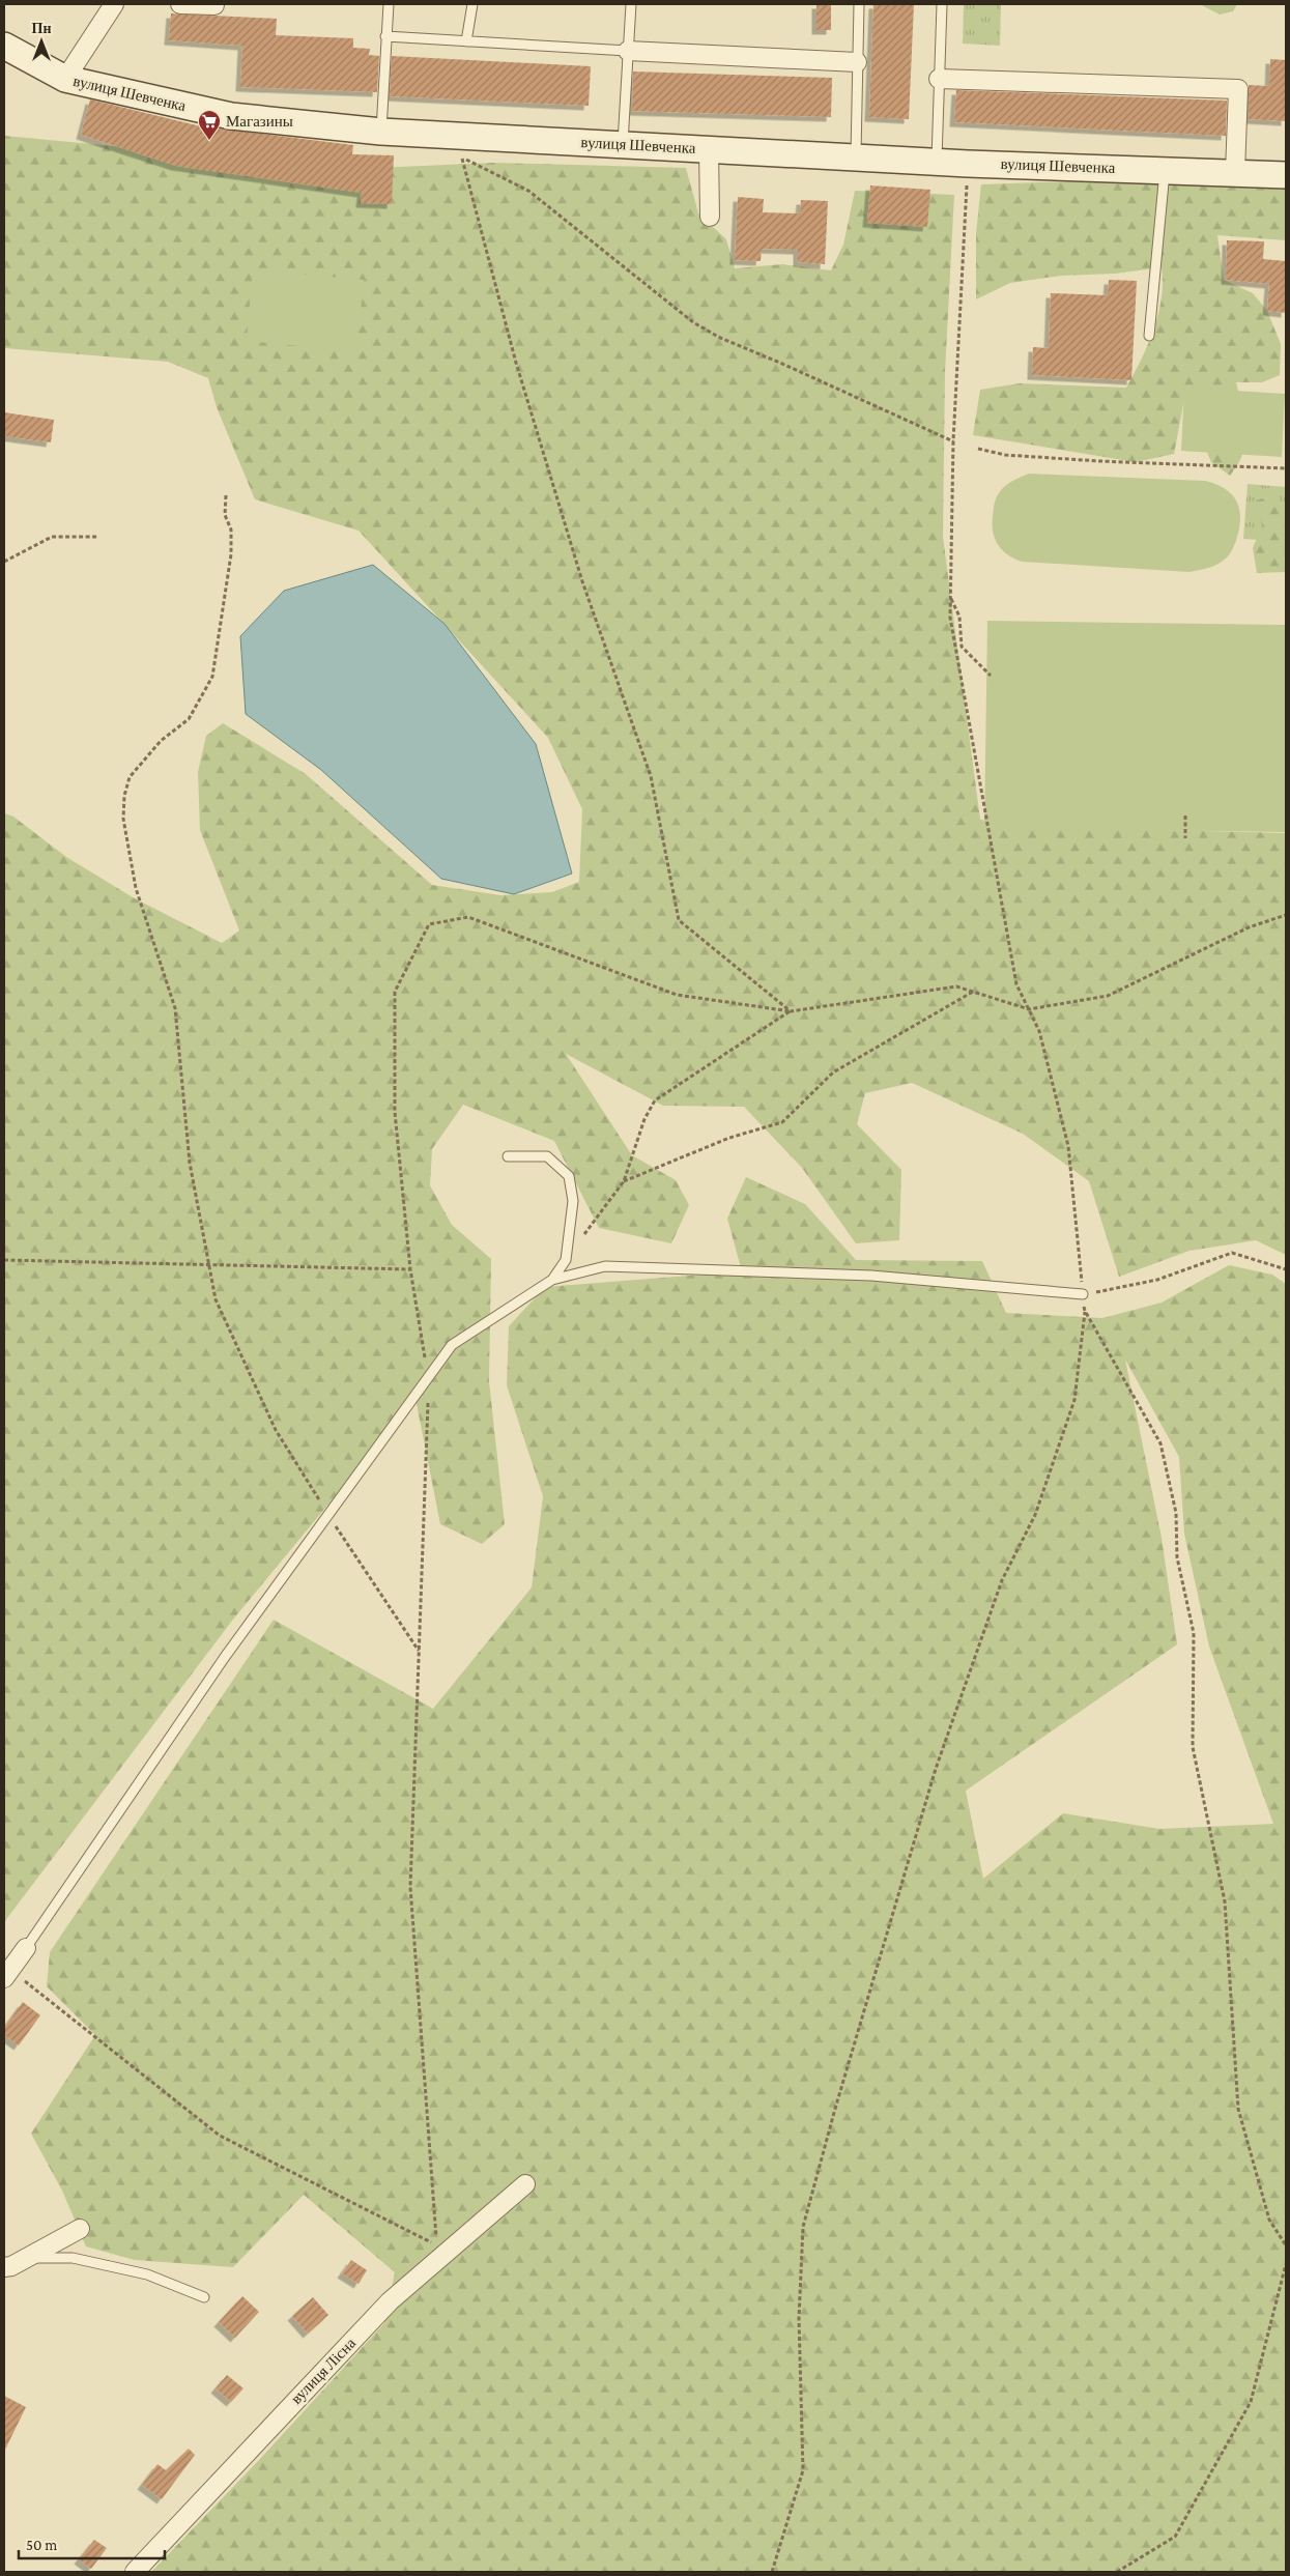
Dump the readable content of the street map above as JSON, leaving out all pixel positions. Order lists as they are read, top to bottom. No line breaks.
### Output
{"streets":{"street":["вулиця Шевченка","вулиця Лісна"]},"places":{"supermarket":["Магазины"]},"scale_bar":"50 m","north":"top"}
